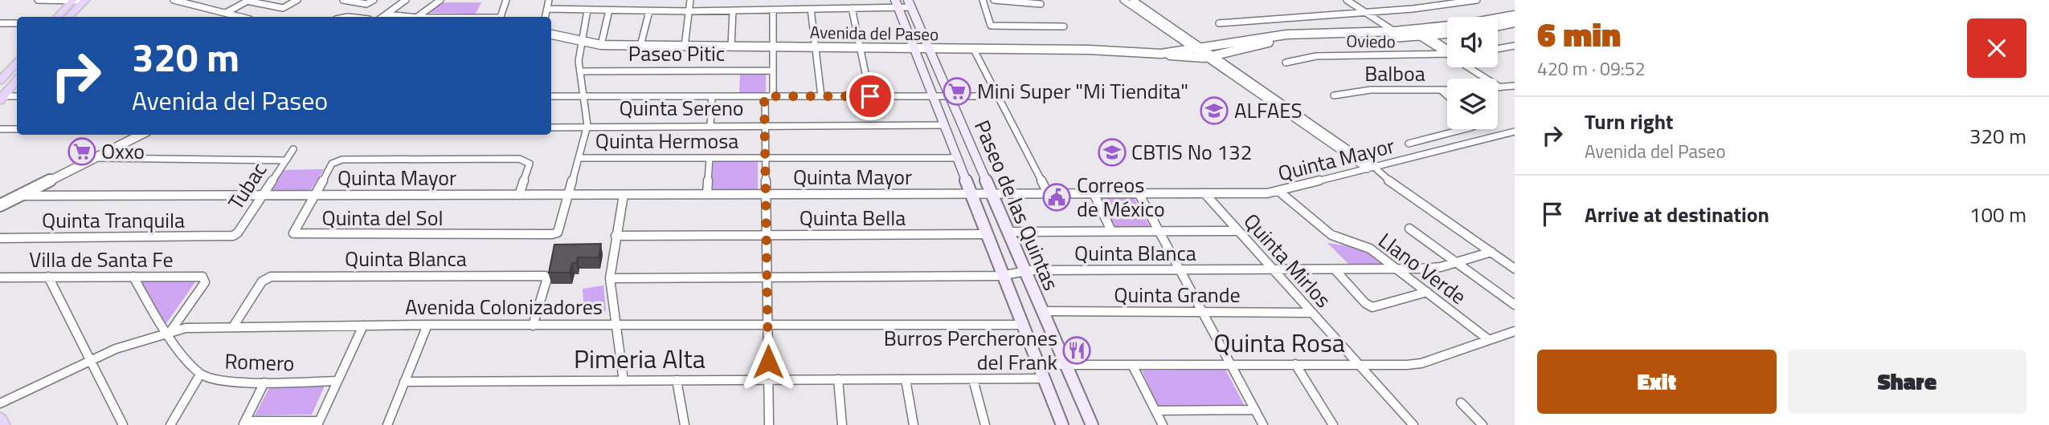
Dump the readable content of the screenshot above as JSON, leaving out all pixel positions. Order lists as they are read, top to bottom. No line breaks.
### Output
{"streets":{"main road":["Paseo de las Quintas"],"street":["Avenida del Paseo","Oviedo","Paseo Pitic","Balboa","Quinta Sereno","Quinta Hermosa","Quinta Mayor","Tubac","Quinta del Sol","Quinta Bella","Quinta Tranquila","Quinta Blanca","Villa de Santa Fe","Quinta Mirlos","Llano Verde","Quinta Grande","Avenida Colonizadores","Quinta Rosa","Pimeria Alta","Romero"]},"crossings":[["Avenida del Paseo","Paseo de las Quintas"],["Quinta Sereno","Paseo de las Quintas"],["Quinta Hermosa","Paseo de las Quintas"],["Quinta Mayor","Tubac"],["Quinta Mayor","Paseo de las Quintas"],["Quinta Mayor","Quinta del Sol"],["Quinta Mayor","Quinta Mirlos"],["Quinta Mayor","Llano Verde"],["Tubac","Quinta Tranquila"],["Paseo de las Quintas","Quinta Bella"],["Paseo de las Quintas","Quinta Blanca"],["Paseo de las Quintas","Quinta Grande"],["Paseo de las Quintas","Avenida Colonizadores"],["Paseo de las Quintas","Quinta Rosa"],["Paseo de las Quintas","Pimeria Alta"],["Quinta Blanca","Quinta Mirlos"],["Quinta Blanca","Llano Verde"],["Quinta Blanca","Avenida Colonizadores"],["Villa de Santa Fe","Avenida Colonizadores"],["Villa de Santa Fe","Romero"],["Quinta Mirlos","Quinta Grande"],["Quinta Mirlos","Quinta Rosa"],["Llano Verde","Quinta Rosa"],["Avenida Colonizadores","Romero"]],"places":{"supermarket":["Mini Super \"Mi Tiendita\"","Oxxo"],"school or university":["ALFAES","CBTIS No 132"],"public building":["Correos de México"],"restaurant":["Burros Percherones del Frank"]},"page":{"heading":["6 min","420 m · 09:52"],"turn":["320 m","Avenida del Paseo"],"list":[{"name":"Turn right","note":"Avenida del Paseo","value":"320 m"},{"name":"Arrive at destination","value":"100 m"}],"buttons":["Exit","Share"]}}
